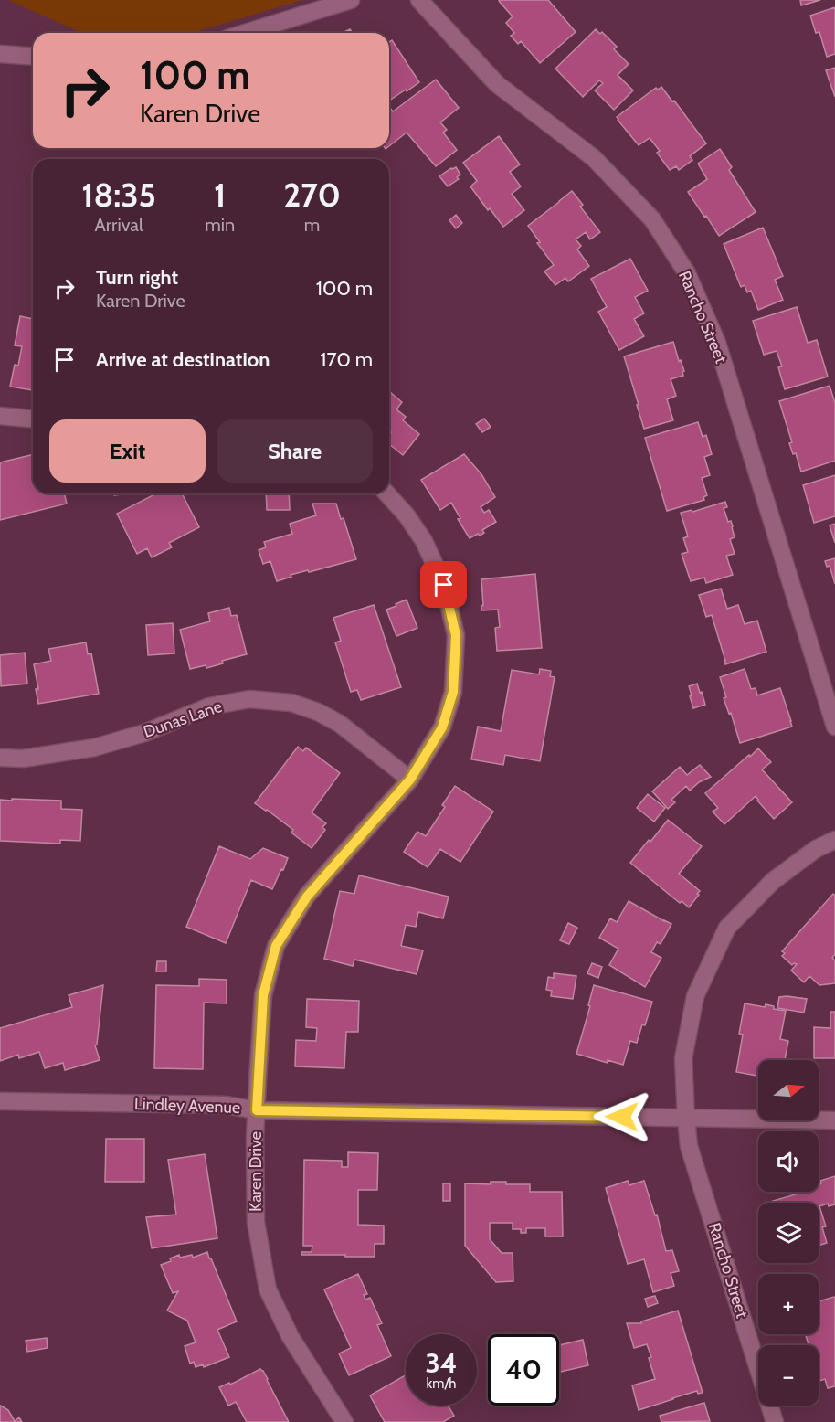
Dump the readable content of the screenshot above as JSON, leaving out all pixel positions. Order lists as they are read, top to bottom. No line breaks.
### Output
{"streets":{"street":["Rancho Street","Dunas Lane","Lindley Avenue","Karen Drive"]},"crossings":[["Rancho Street","Lindley Avenue"],["Dunas Lane","Karen Drive"],["Lindley Avenue","Karen Drive"]],"north":"right","page":{"turn":["100 m","Karen Drive"],"eta":["18:35","Arrival","1","min","270","m"],"list":[{"name":"Turn right","note":"Karen Drive","value":"100 m"},{"name":"Arrive at destination","value":"170 m"}],"buttons":["Exit","Share"],"map_buttons":["+","−"],"speed":"34 km/h","limit":"40"}}
